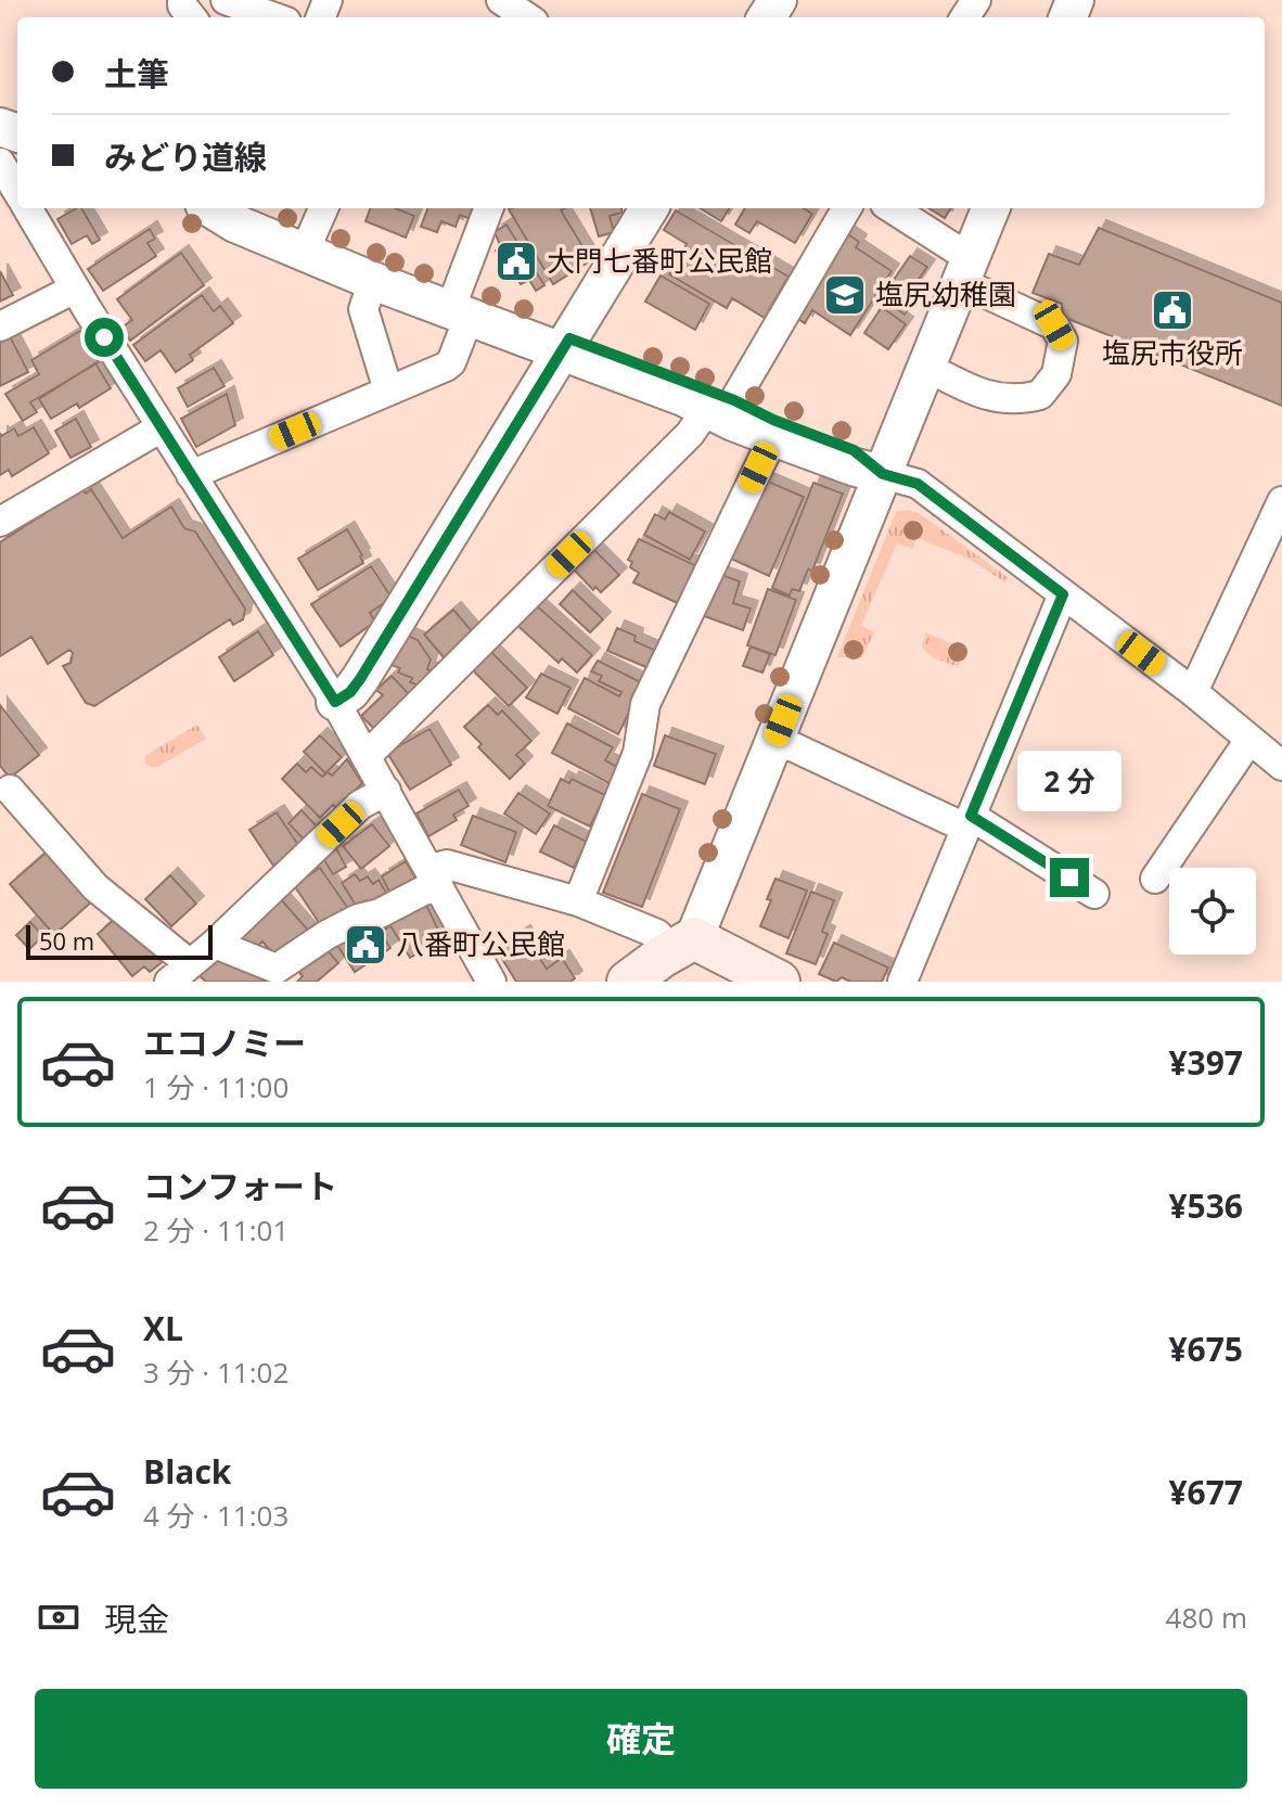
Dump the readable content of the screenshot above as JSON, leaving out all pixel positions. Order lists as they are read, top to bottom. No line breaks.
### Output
{"places":{"public building":["大門七番町公民館","塩尻市役所","八番町公民館"],"school or university":["塩尻幼稚園"]},"scale_bar":"50 m","page":{"banner":["土筆","みどり道線"],"bubble":"2 分","scale":"50 m","list":[{"name":"エコノミー","note":"1 分 · 11:00","value":"¥397"},{"name":"コンフォート","note":"2 分 · 11:01","value":"¥536"},{"name":"XL","note":"3 分 · 11:02","value":"¥675"},{"name":"Black","note":"4 分 · 11:03","value":"¥677"}],"pay":["現金","480 m"],"buttons":"確定"}}
